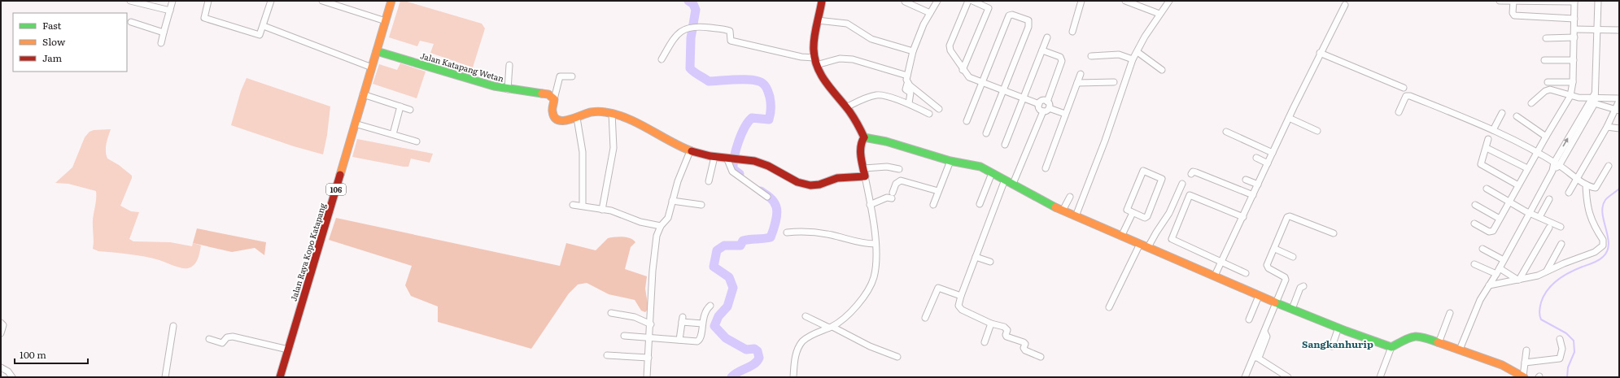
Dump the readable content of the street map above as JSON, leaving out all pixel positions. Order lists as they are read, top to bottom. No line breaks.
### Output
{"streets":{"street":["Jalan Katapang Wetan","106","Jalan Raya Kopo Katapang"]},"crossings":[["Jalan Katapang Wetan","Jalan Raya Kopo Katapang"]],"districts":["Sangkanhurip"],"legend":["Fast","Slow","Jam"],"scale_bar":"100 m"}
